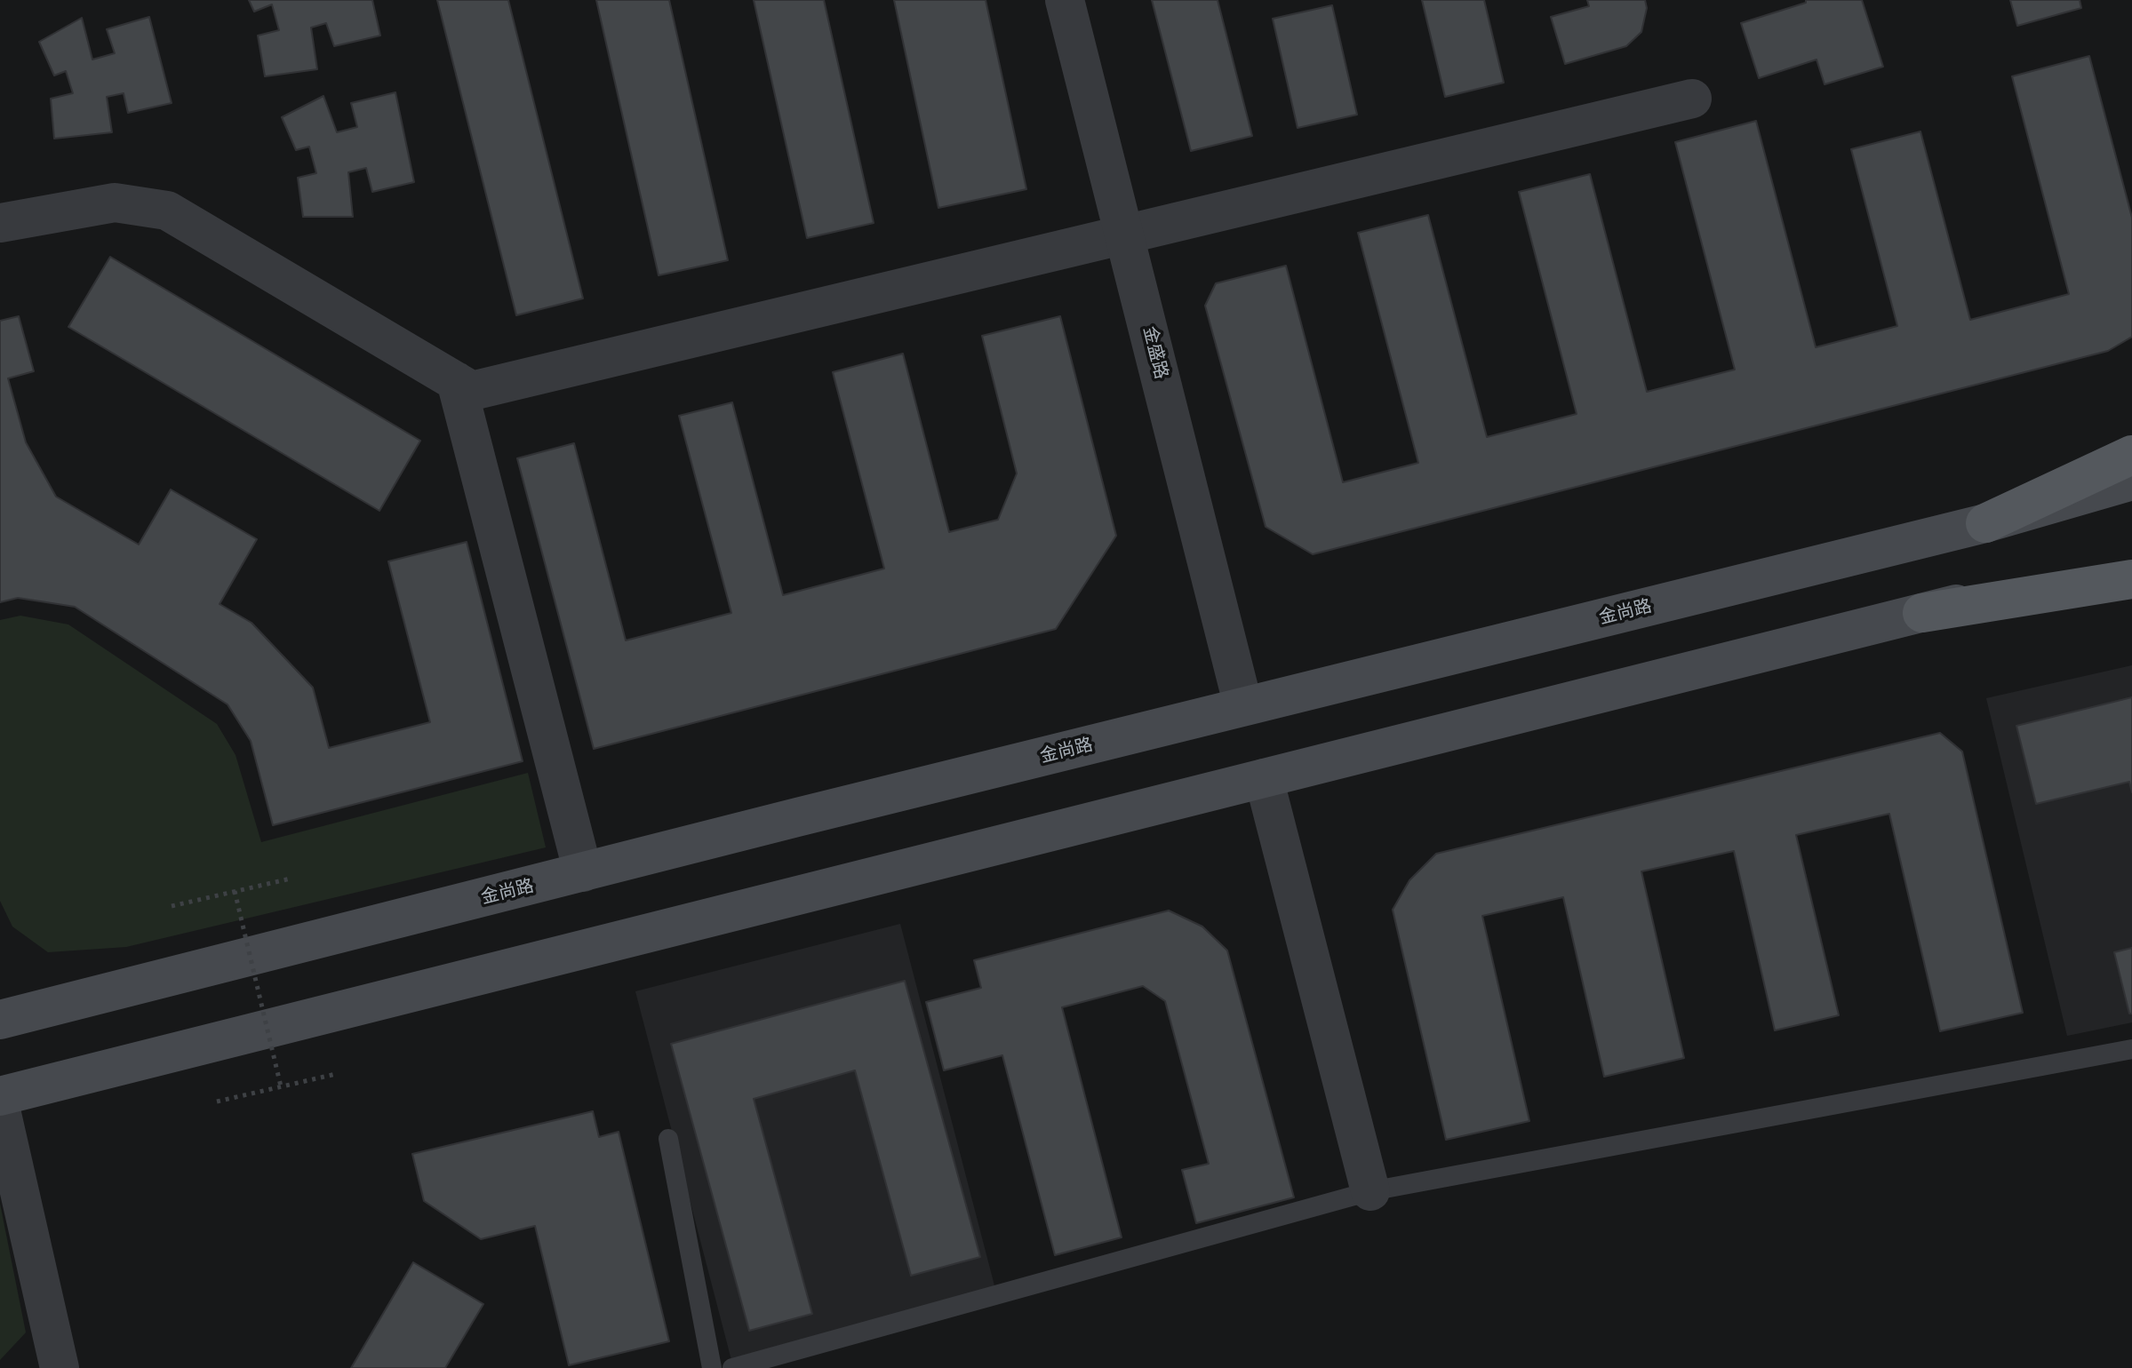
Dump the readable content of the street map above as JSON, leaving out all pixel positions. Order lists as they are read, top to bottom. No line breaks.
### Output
{"streets":{"main road":["金尚路"],"street":["金盛路"]},"crossings":[["金盛路","金尚路"]]}
